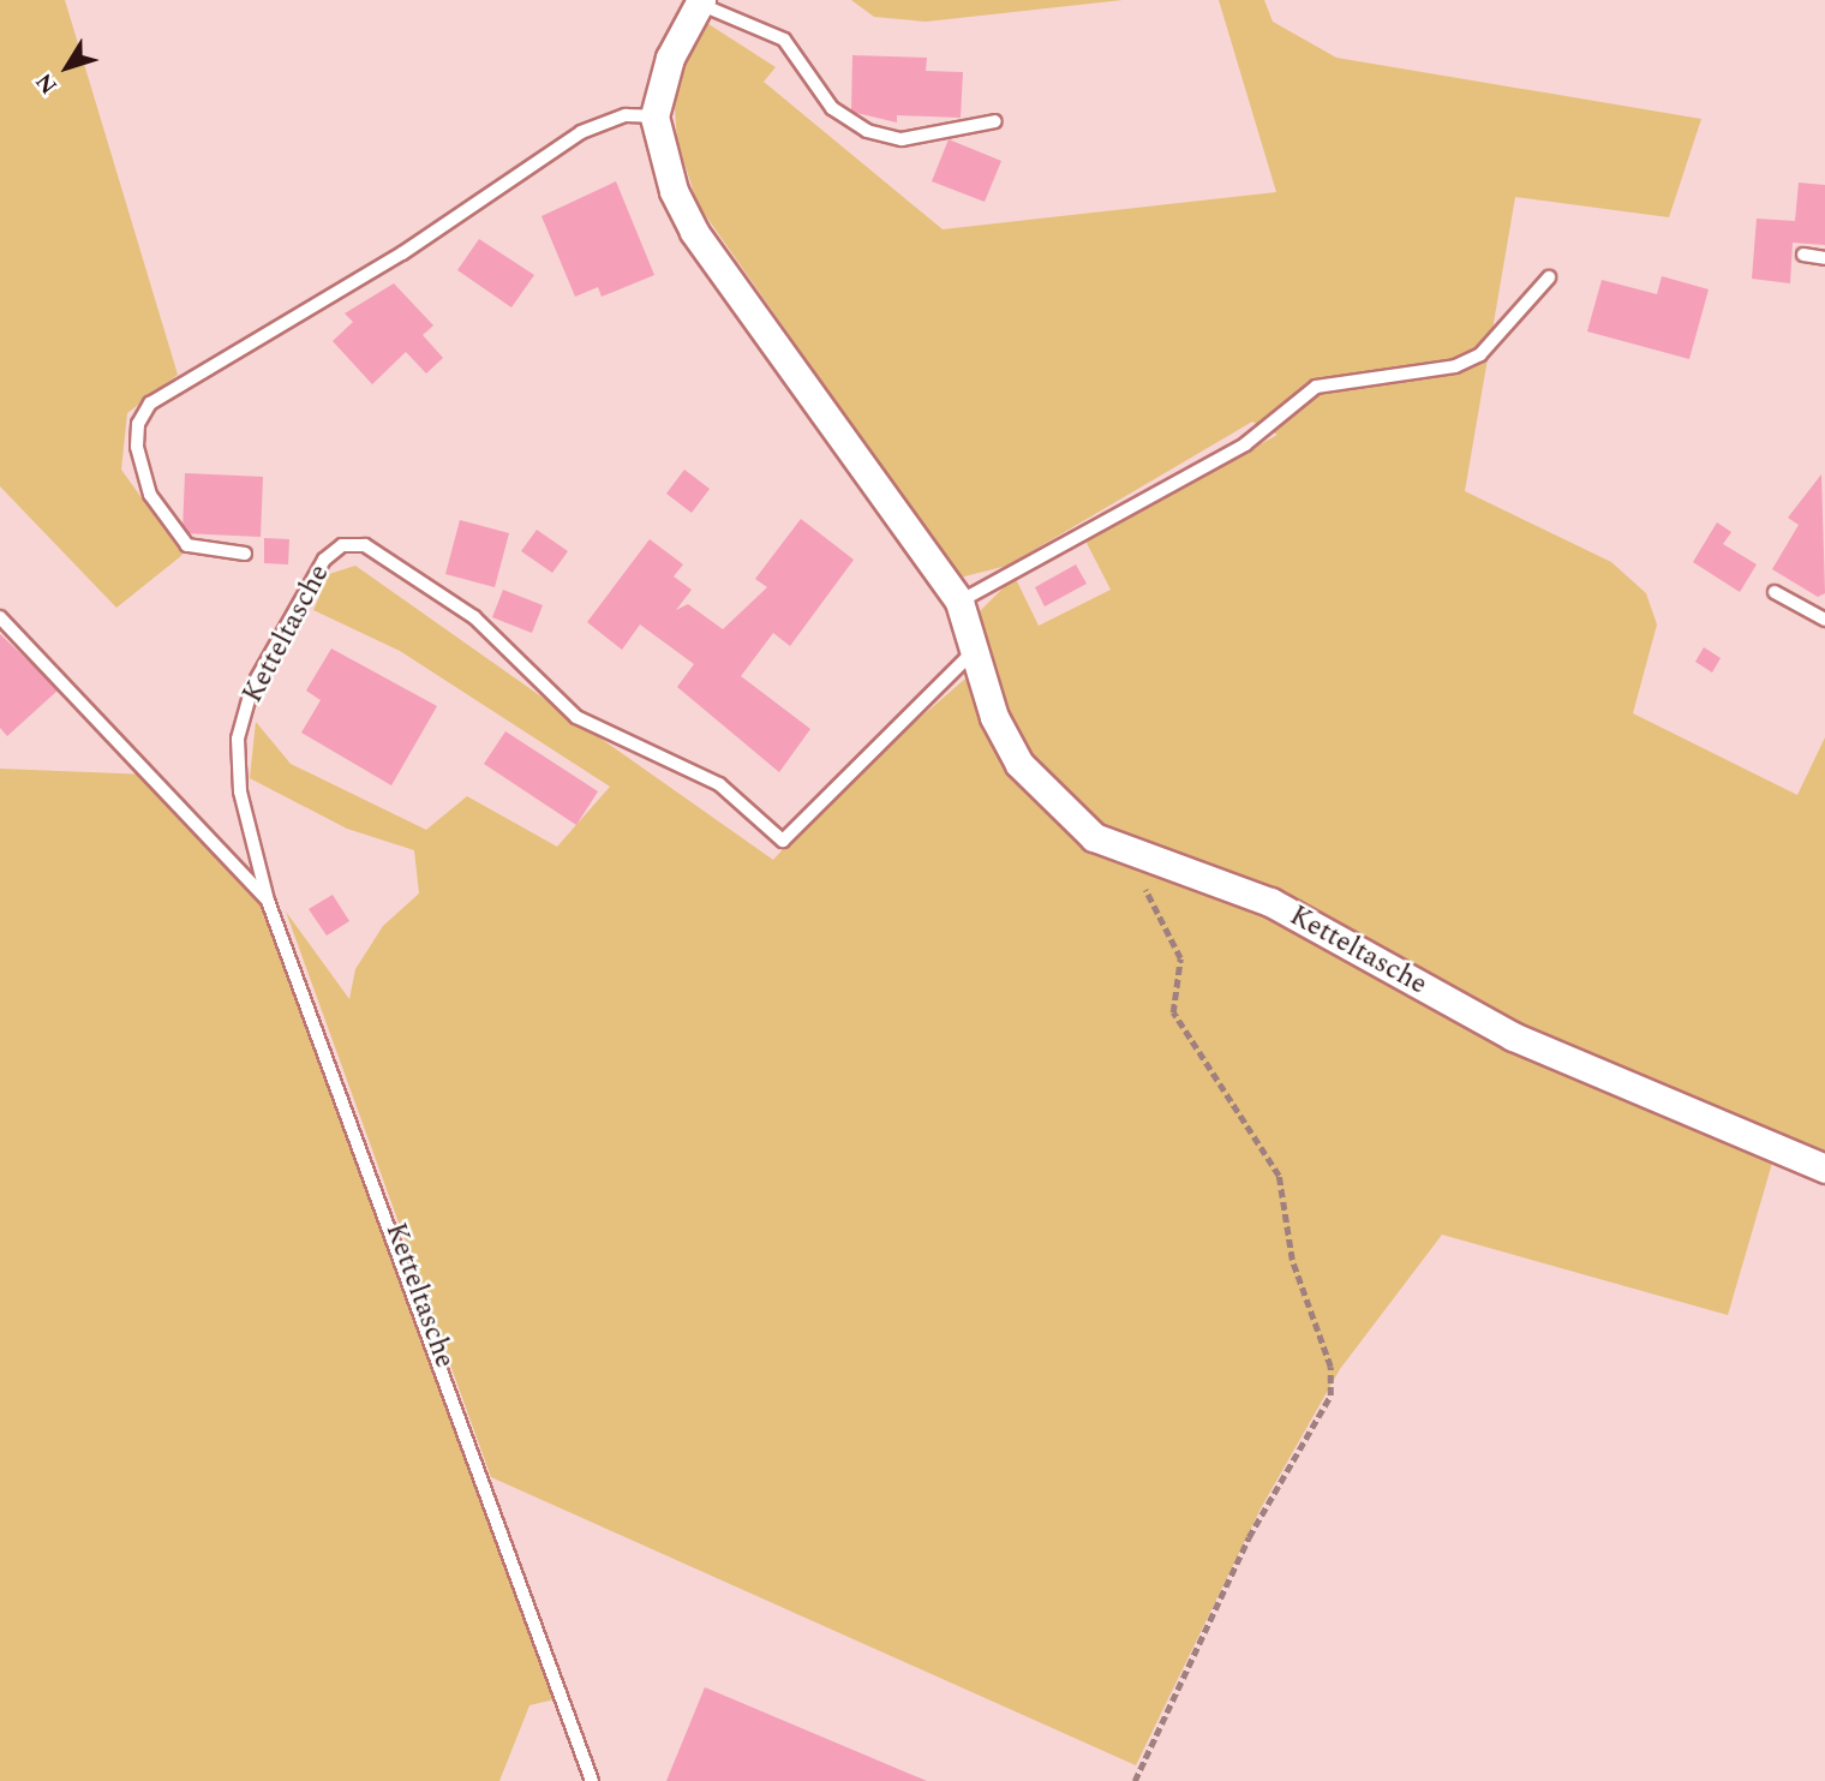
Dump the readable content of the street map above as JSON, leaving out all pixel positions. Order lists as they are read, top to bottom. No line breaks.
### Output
{"streets":{"street":["Ketteltasche"]},"north":"bottom left"}
